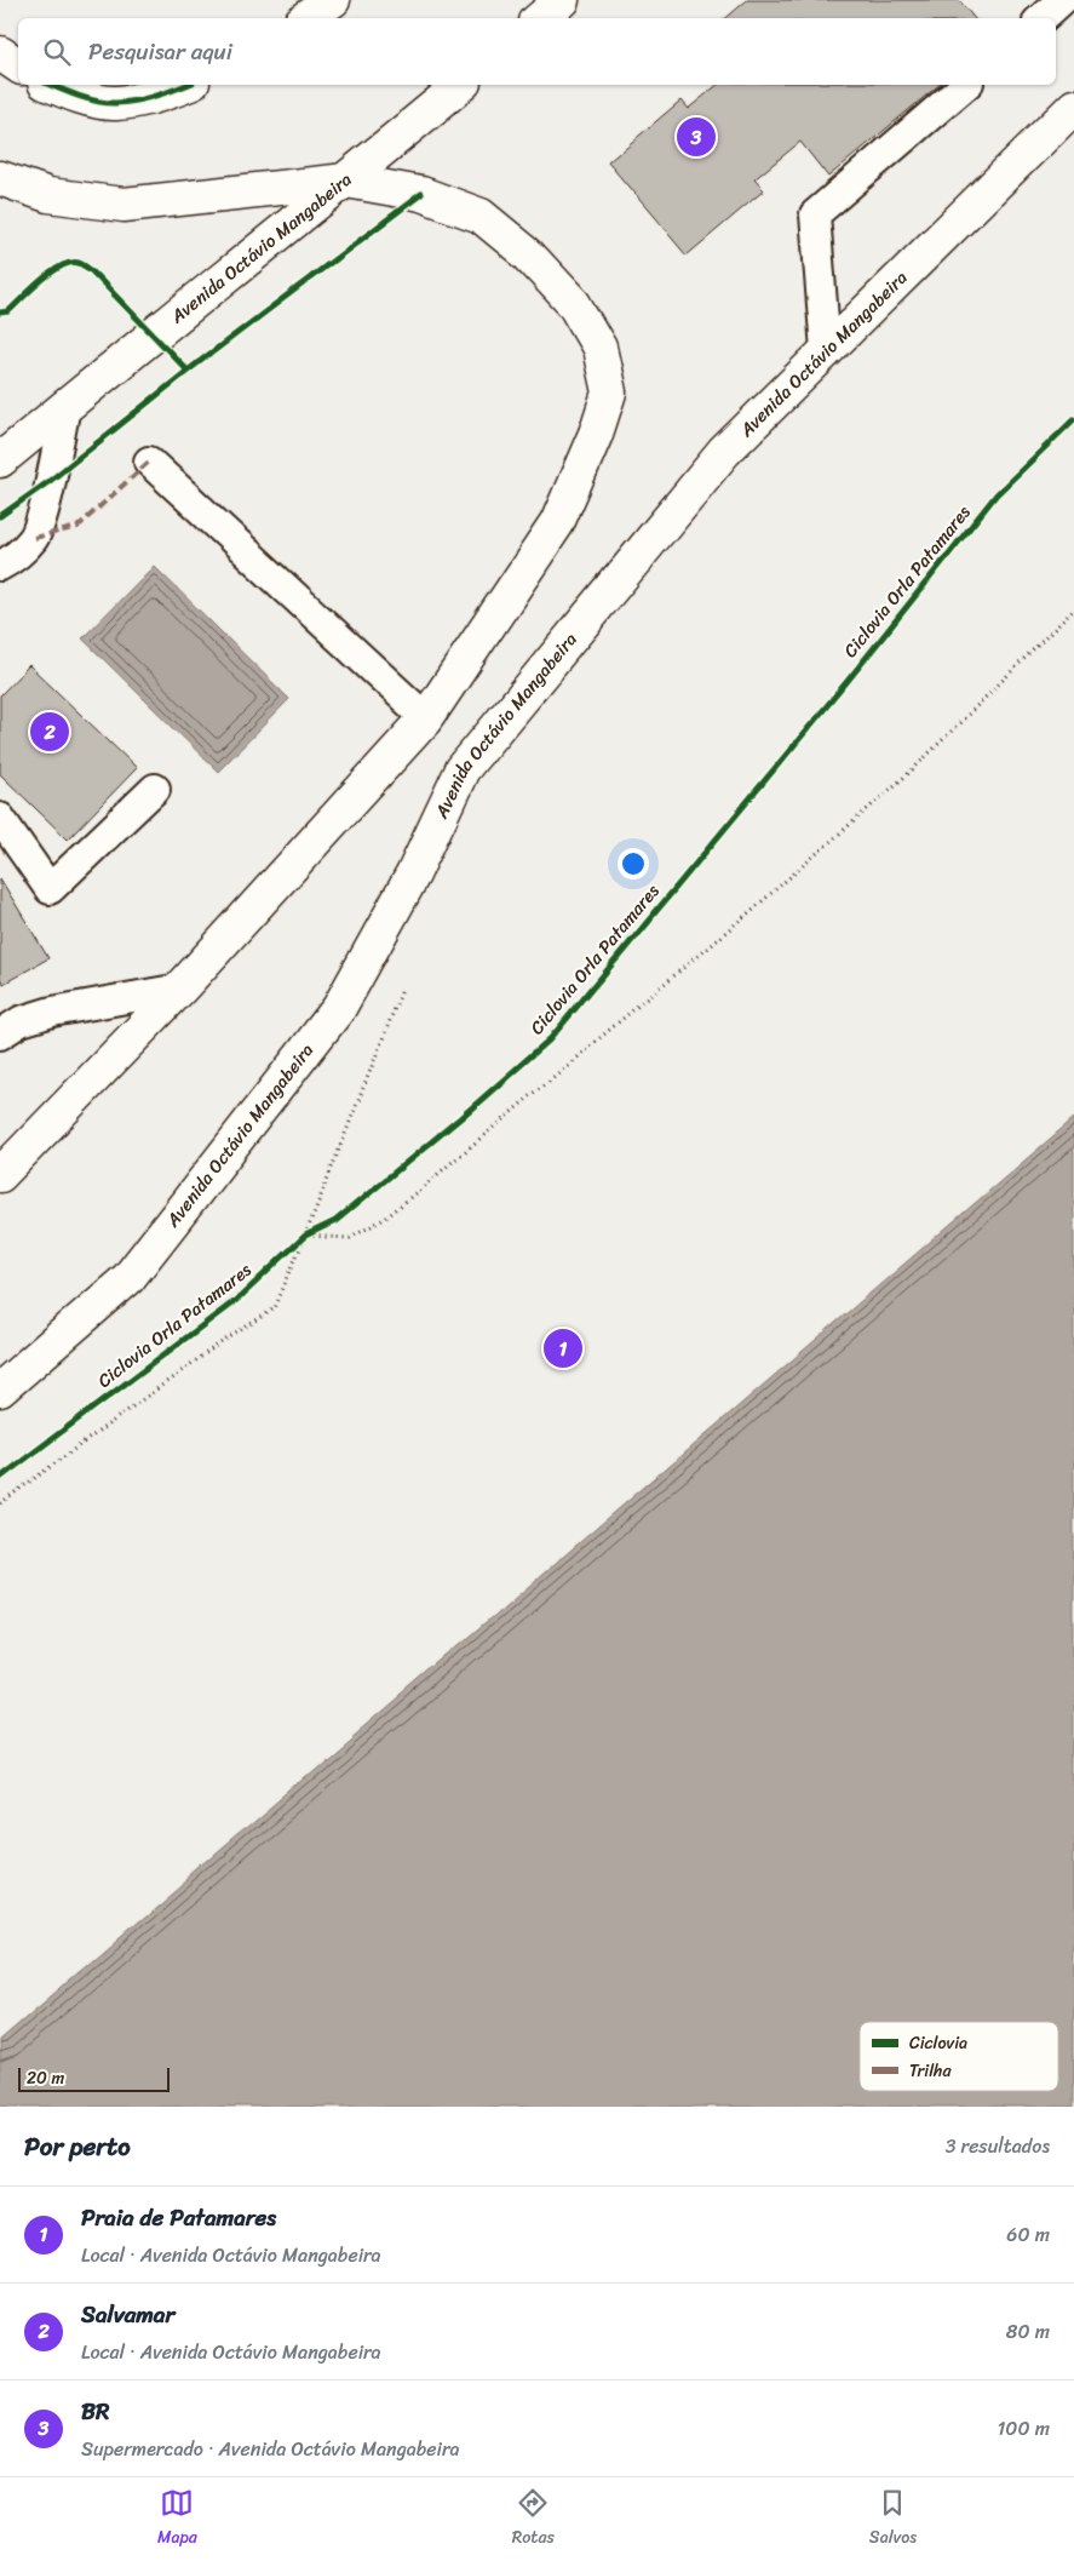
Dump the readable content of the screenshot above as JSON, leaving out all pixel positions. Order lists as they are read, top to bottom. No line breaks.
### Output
{"streets":{"main road":["Avenida Octávio Mangabeira"],"cycle path":["Ciclovia Orla Patamares"]},"legend":["Ciclovia","Trilha"],"scale_bar":"20 m","page":{"search":"Pesquisar aqui","pins":["3","2","1"],"scale":"20 m","heading":["Por perto","3 resultados"],"list":[{"mark":"1","name":"Praia de Patamares","note":"Local · Avenida Octávio Mangabeira","value":"60 m"},{"mark":"2","name":"Salvamar","note":"Local · Avenida Octávio Mangabeira","value":"80 m"},{"mark":"3","name":"BR","note":"Supermercado · Avenida Octávio Mangabeira","value":"100 m"}],"nav":["Mapa","Rotas","Salvos"]}}
